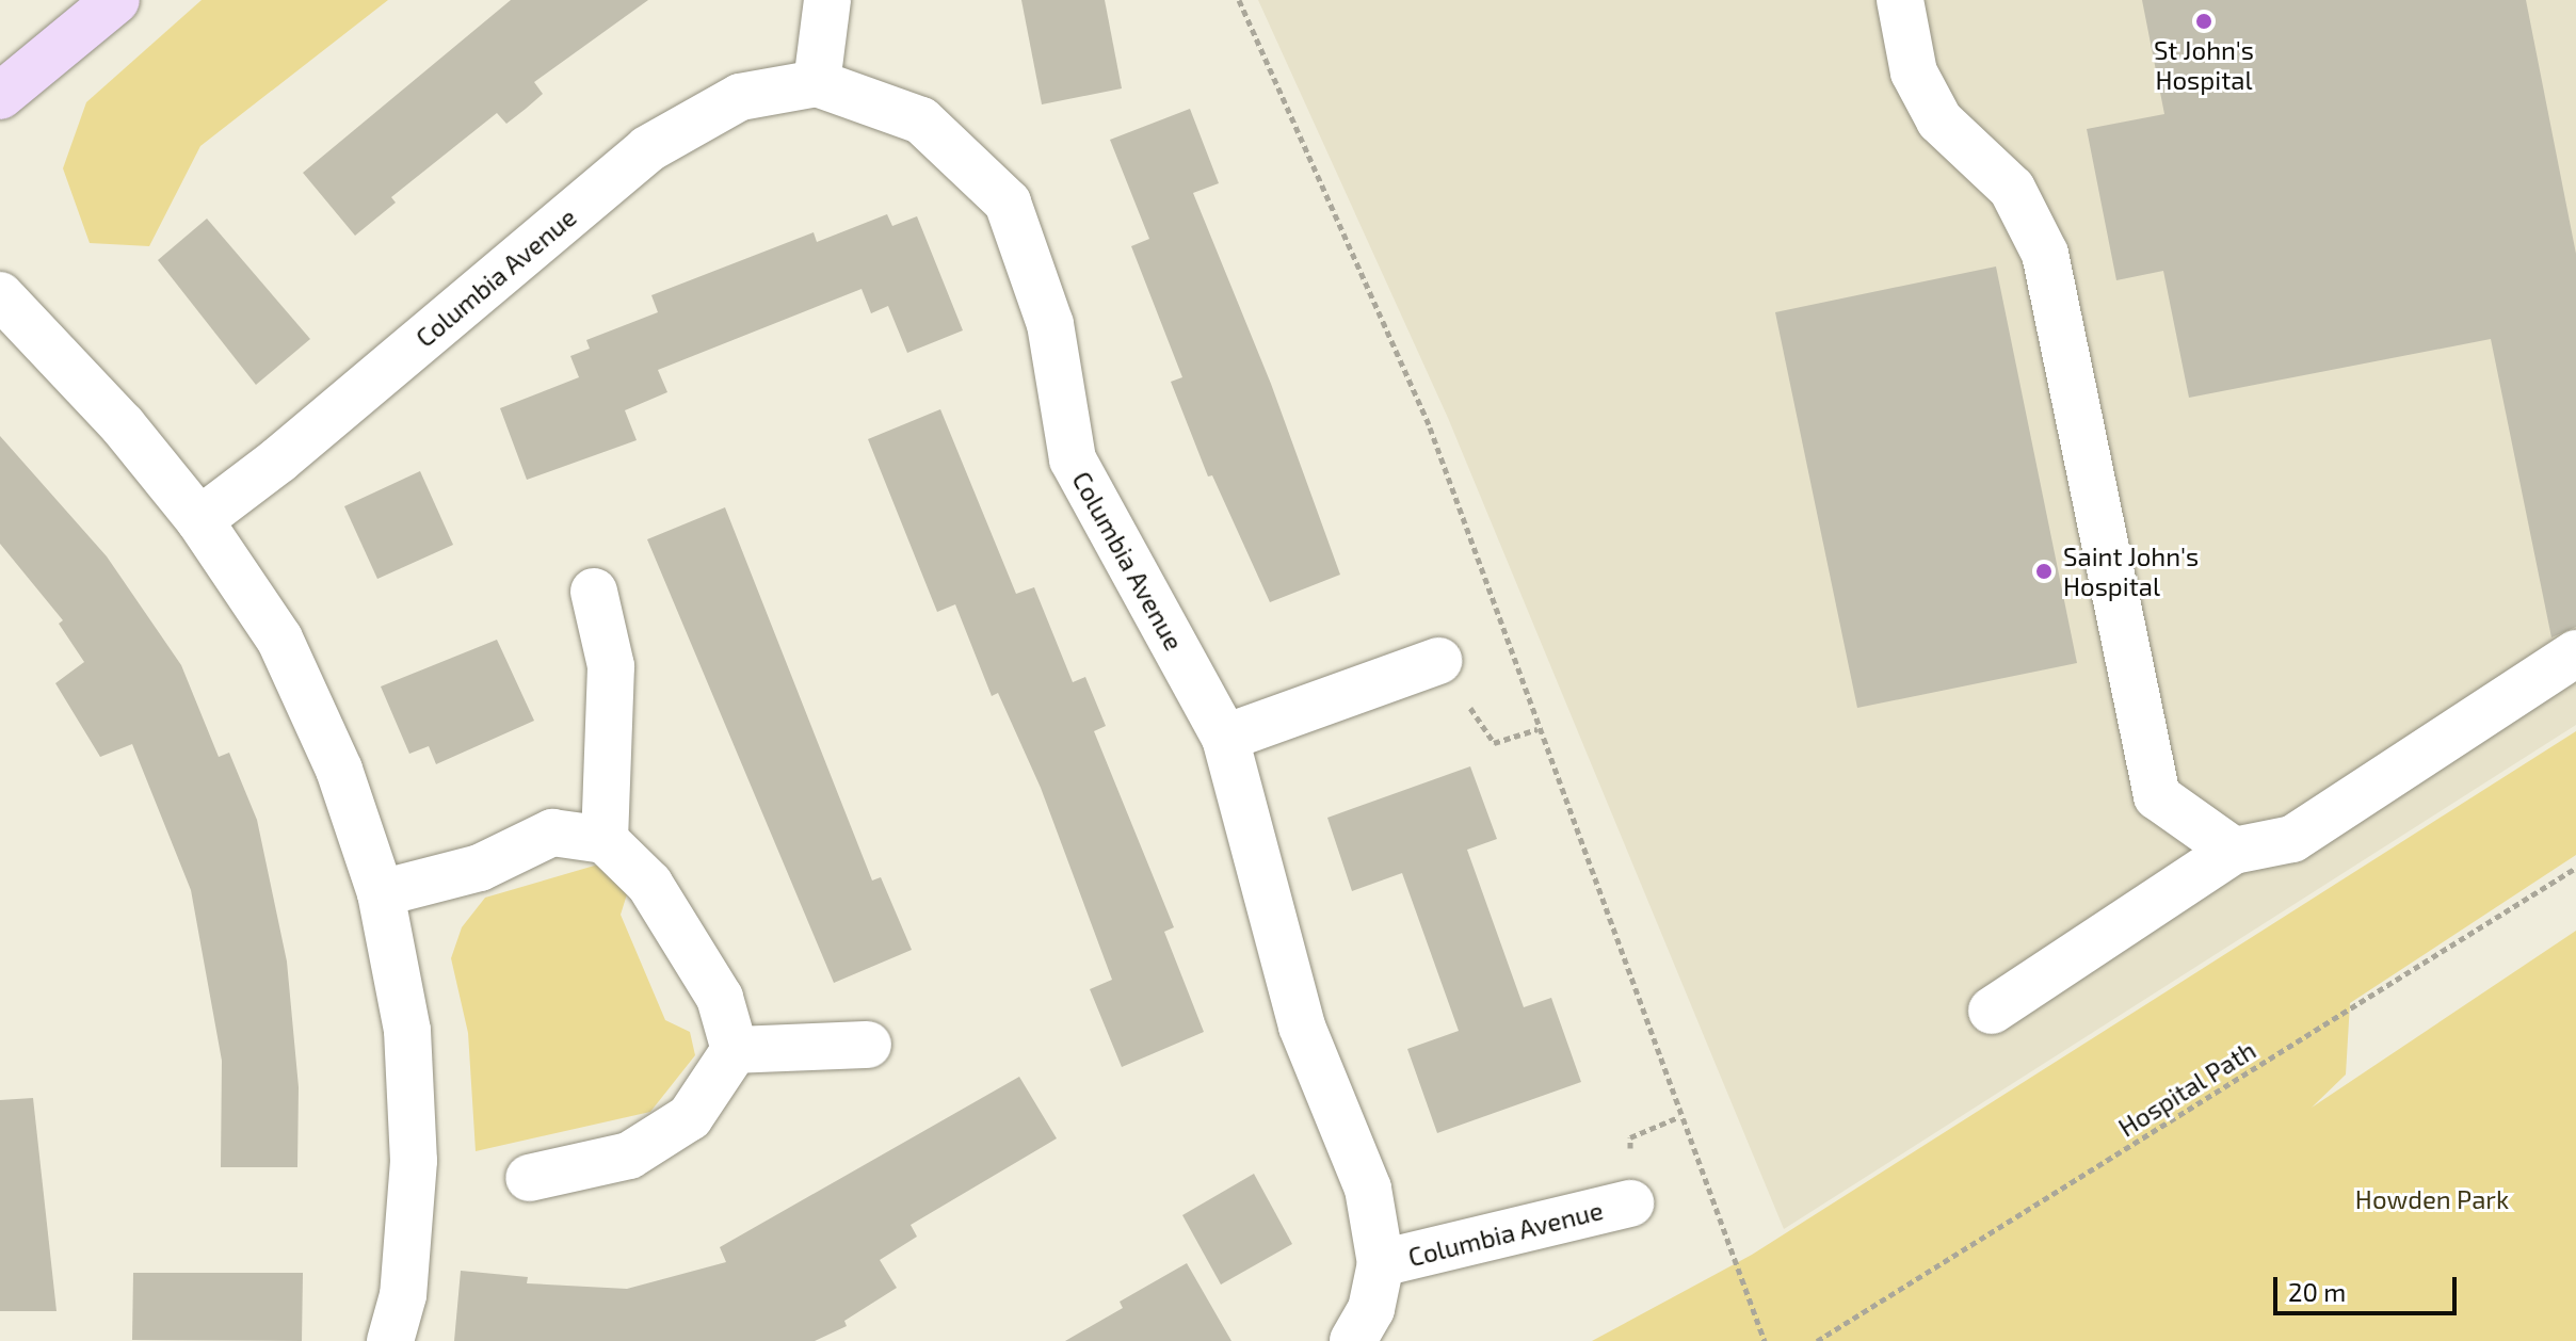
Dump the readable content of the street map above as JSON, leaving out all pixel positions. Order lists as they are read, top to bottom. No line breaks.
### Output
{"streets":{"street":["Columbia Avenue"],"path":["Hospital Path"]},"parks":["Howden Park"],"places":["St John's Hospital","Saint John's Hospital"],"scale_bar":"20 m"}
